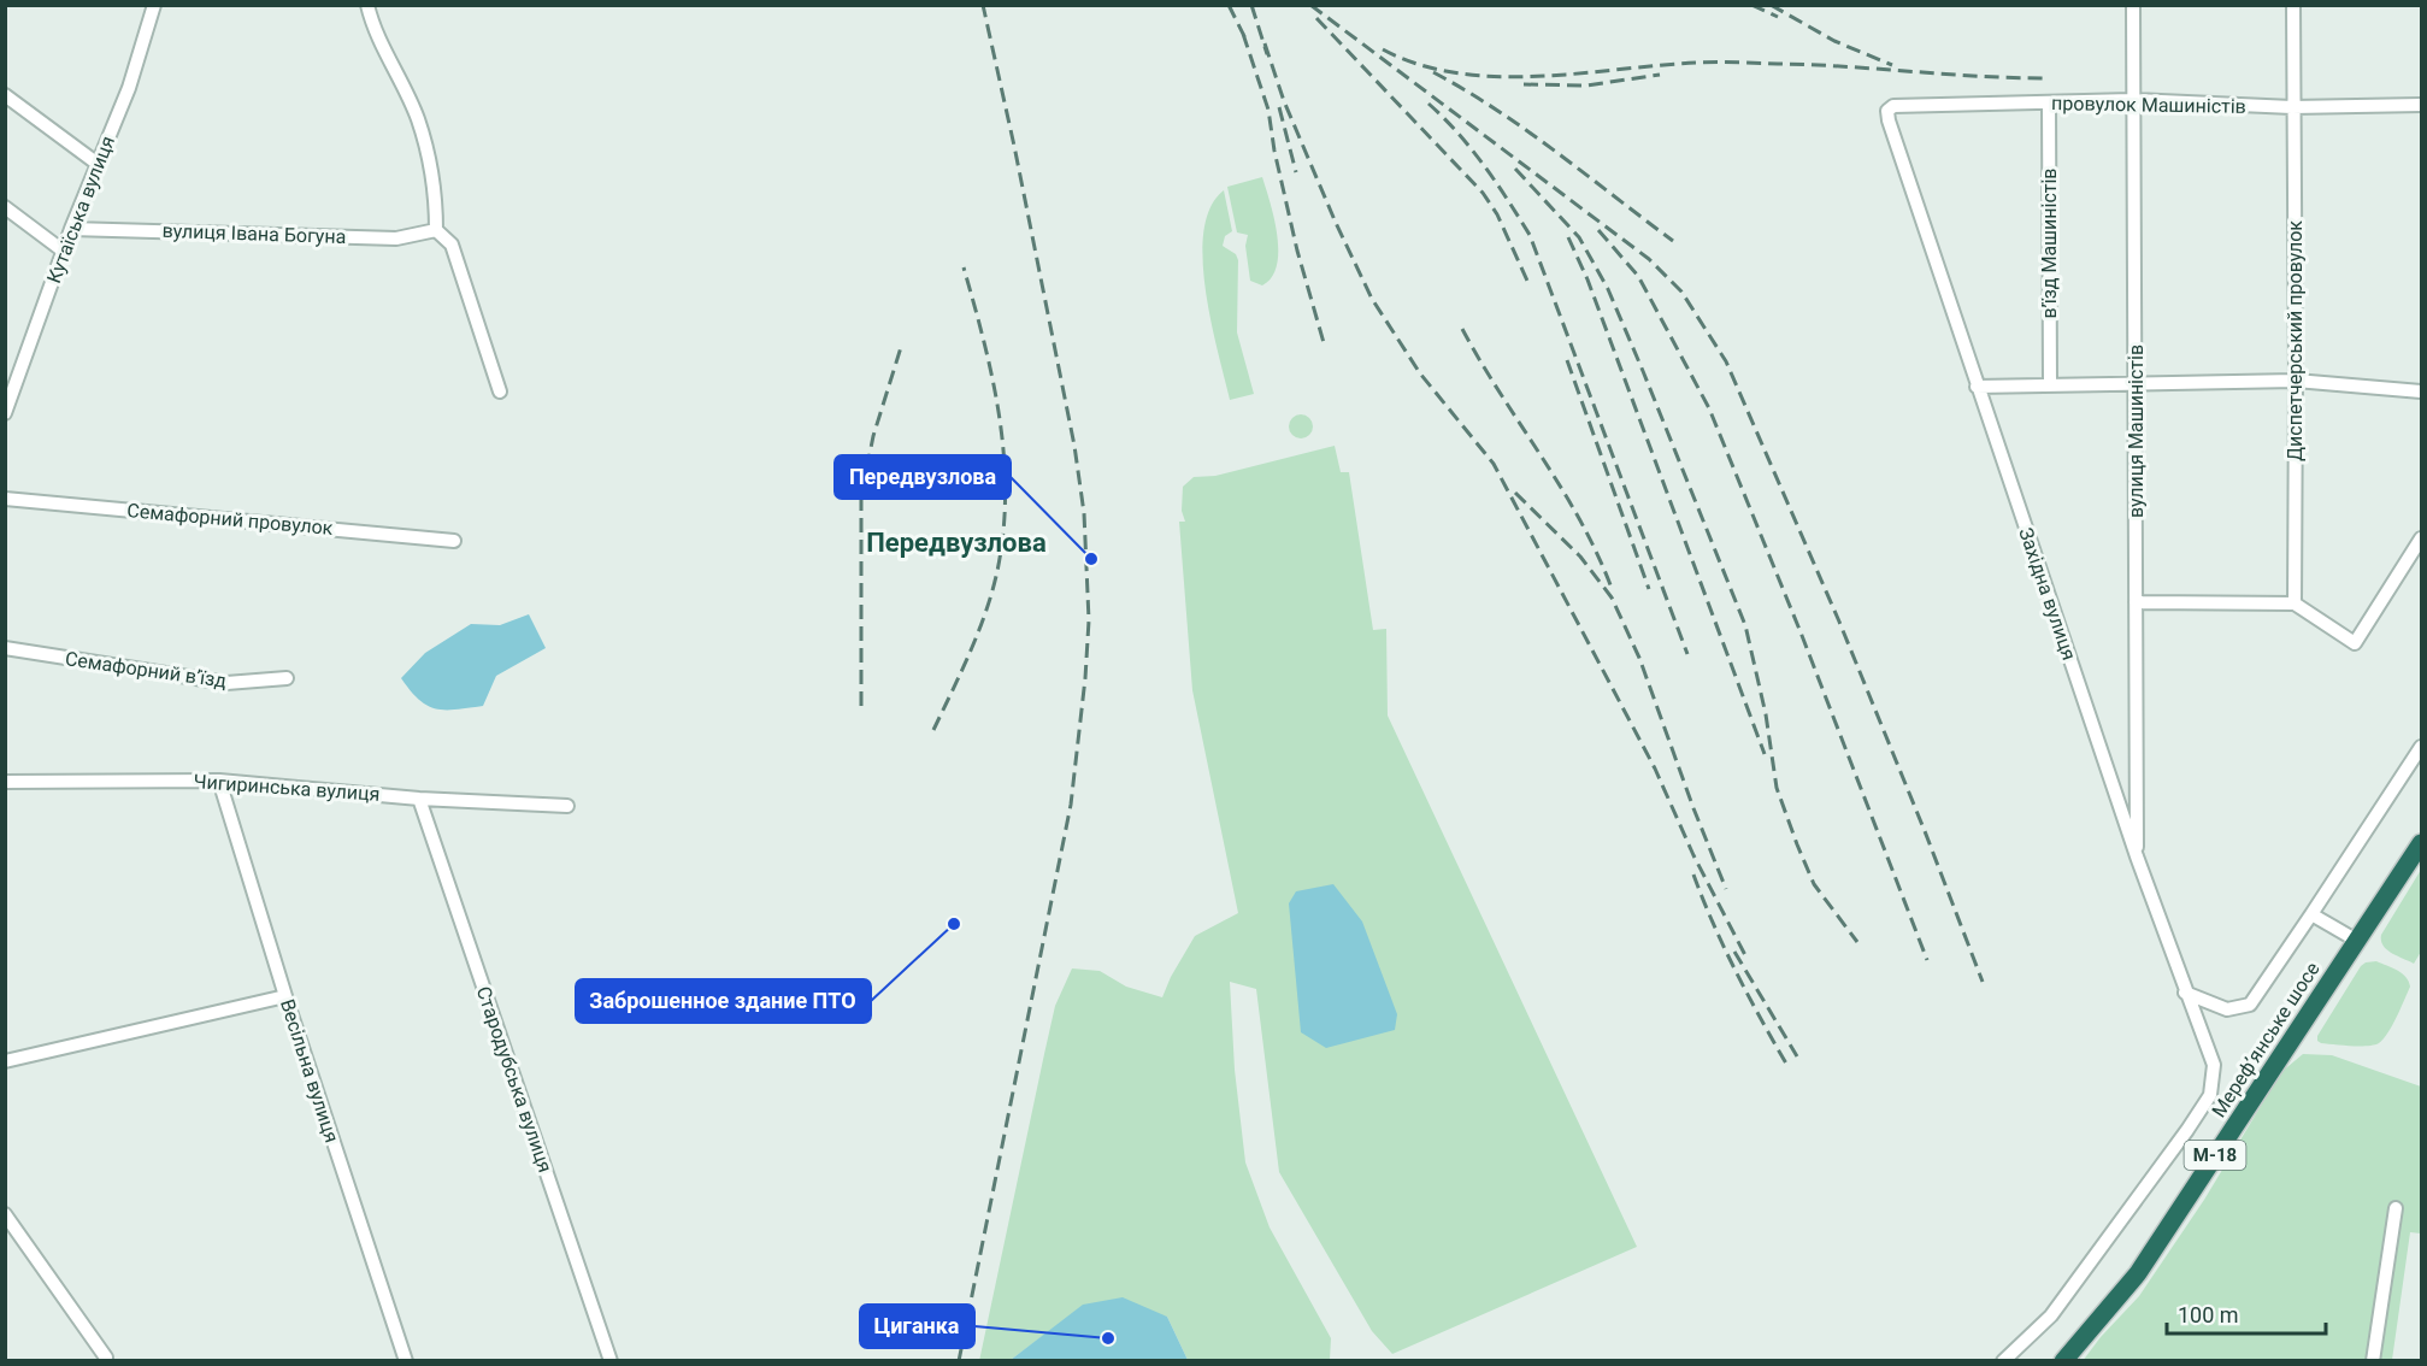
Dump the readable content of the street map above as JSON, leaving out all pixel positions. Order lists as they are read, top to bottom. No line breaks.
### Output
{"streets":{"highway":["Мереф’янське шосе","М-18"],"street":["провулок Машиністів","Кутаїська вулиця","вулиця Івана Богуна","в’їзд Машиністів","Диспетчерський провулок","вулиця Машиністів","Семафорний провулок","Західна вулиця","Семафорний в’їзд","Чигиринська вулиця","Весільна вулиця","Стародубська вулиця"]},"crossings":[["провулок Машиністів","в’їзд Машиністів"],["провулок Машиністів","Диспетчерський провулок"],["провулок Машиністів","вулиця Машиністів"],["провулок Машиністів","Західна вулиця"],["Кутаїська вулиця","вулиця Івана Богуна"],["вулиця Машиністів","Західна вулиця"],["Чигиринська вулиця","Весільна вулиця"],["Чигиринська вулиця","Стародубська вулиця"]],"districts":["Передвузлова"],"places":["Передвузлова","Заброшенное здание ПТО","Циганка"],"scale_bar":"100 m"}
